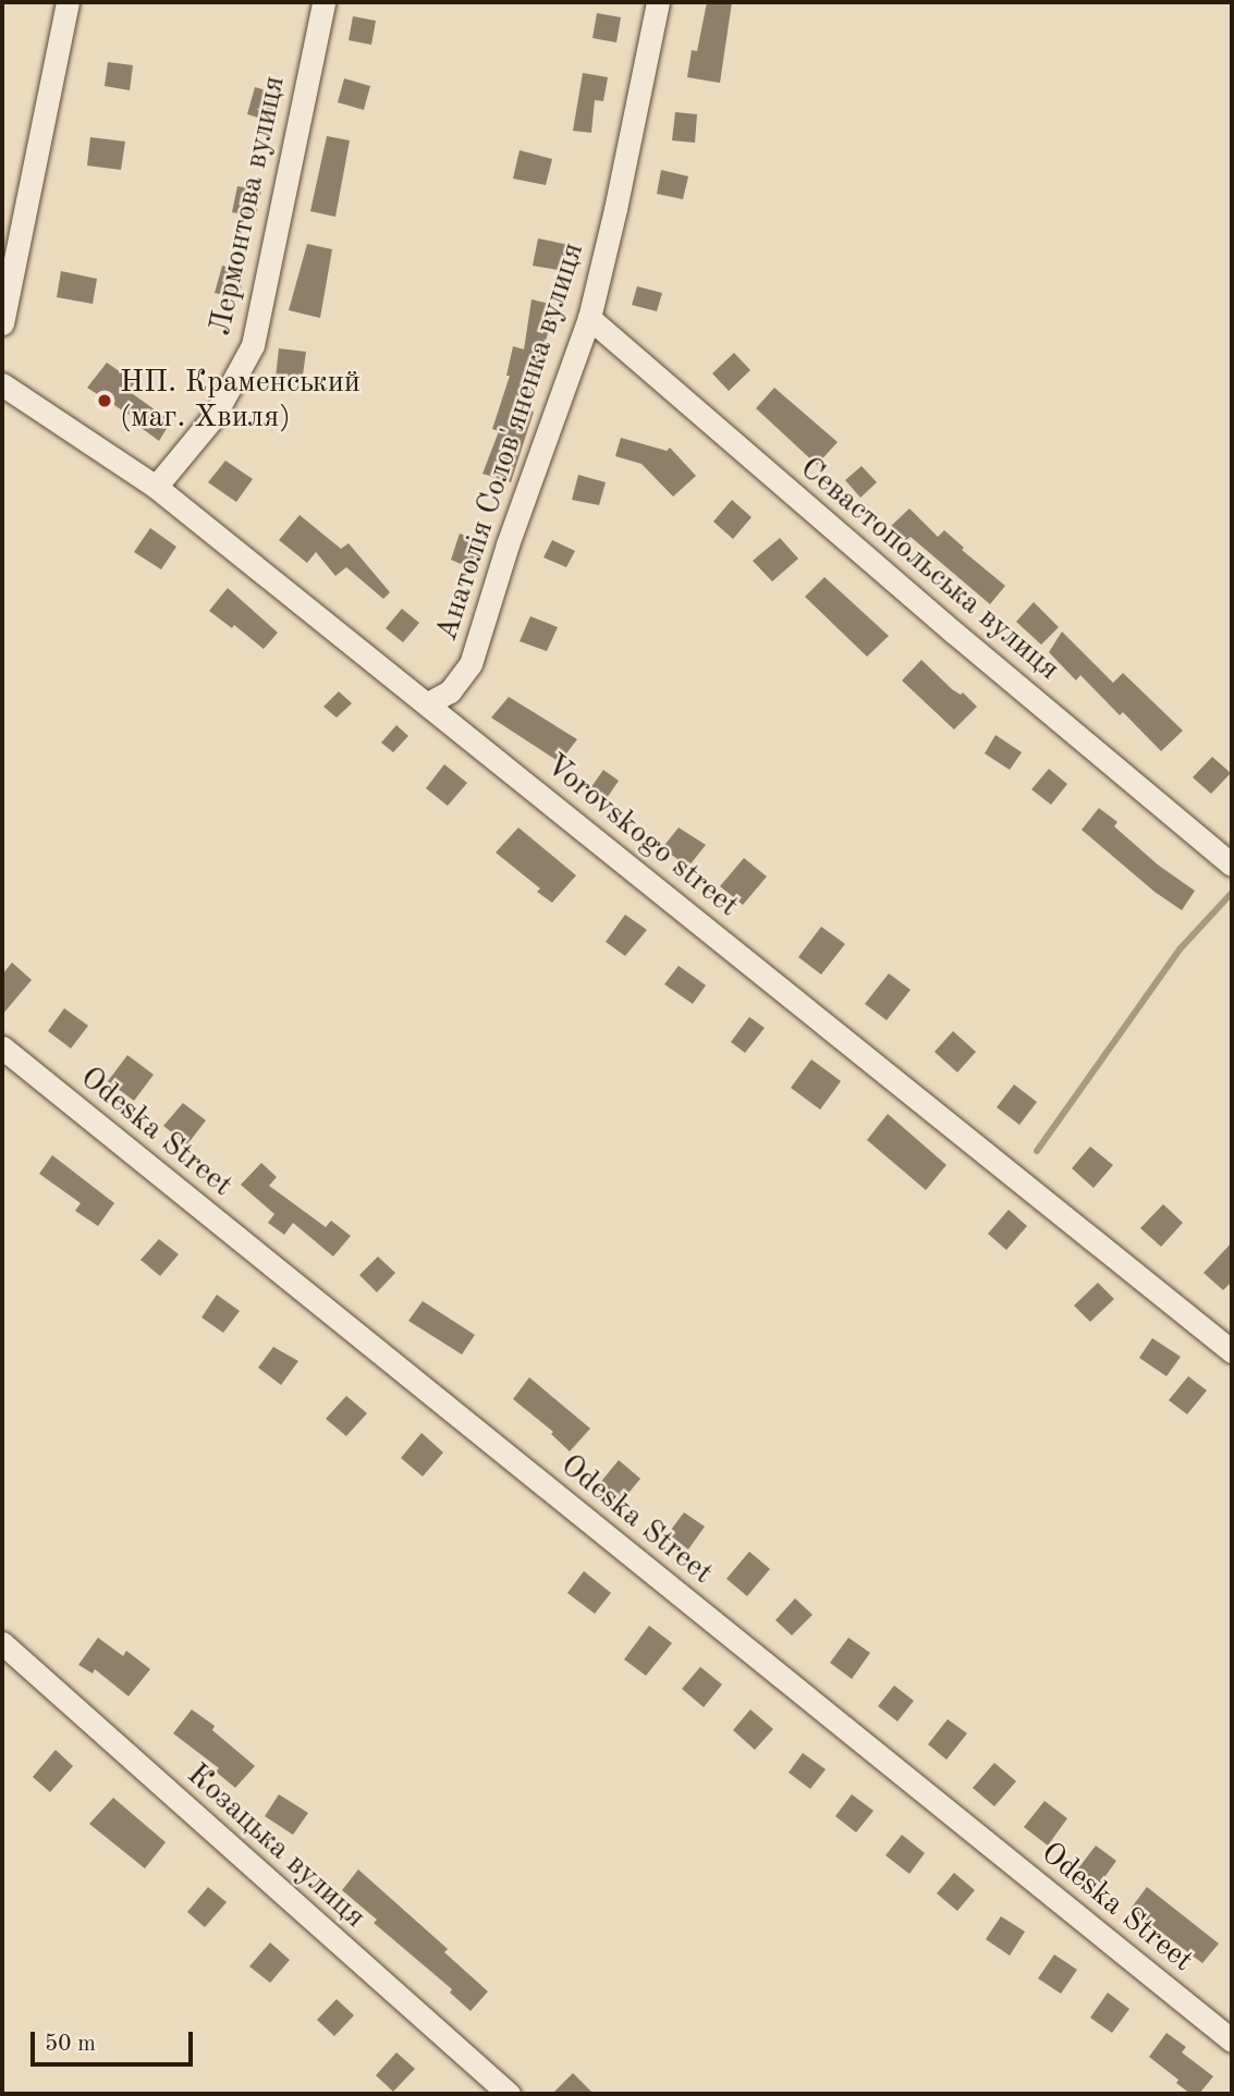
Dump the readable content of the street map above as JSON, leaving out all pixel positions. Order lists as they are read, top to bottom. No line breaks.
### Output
{"streets":{"street":["Лермонтова вулиця","Анатолія Солов'яненка вулиця","Севастопольська вулиця","Vorovskogo street","Odeska Street","Козацька вулиця"]},"crossings":[["Лермонтова вулиця","Vorovskogo street"],["Анатолія Солов'яненка вулиця","Севастопольська вулиця"],["Анатолія Солов'яненка вулиця","Vorovskogo street"]],"places":["НП. Краменський (маг. Хвиля)"],"scale_bar":"50 m"}
